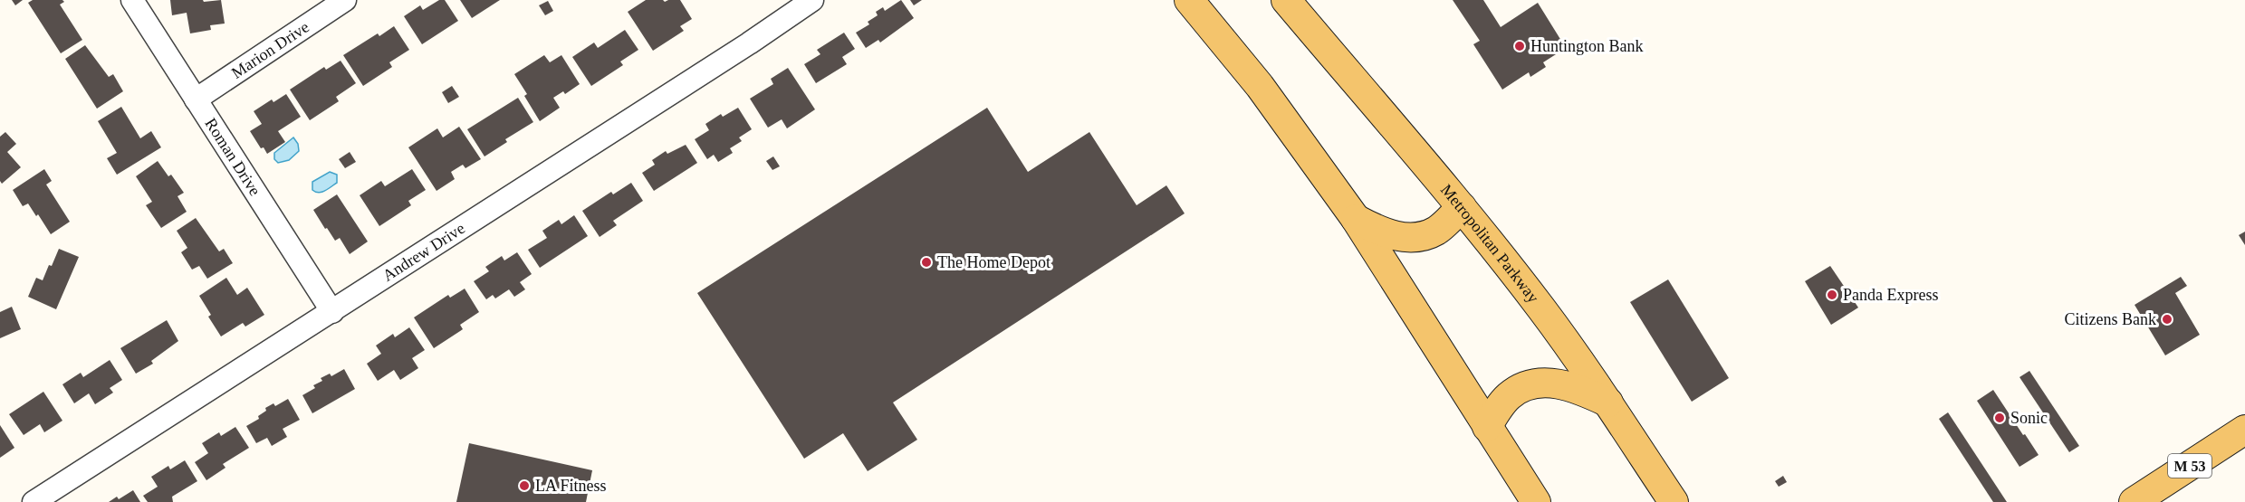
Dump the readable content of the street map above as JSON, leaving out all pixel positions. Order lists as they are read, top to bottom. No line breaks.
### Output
{"streets":{"main road":["Metropolitan Parkway","M 53"],"street":["Marion Drive","Roman Drive","Andrew Drive"]},"crossings":[["Marion Drive","Roman Drive"],["Roman Drive","Andrew Drive"]],"places":["Huntington Bank","The Home Depot","Panda Express","Citizens Bank","Sonic","LA Fitness"]}
